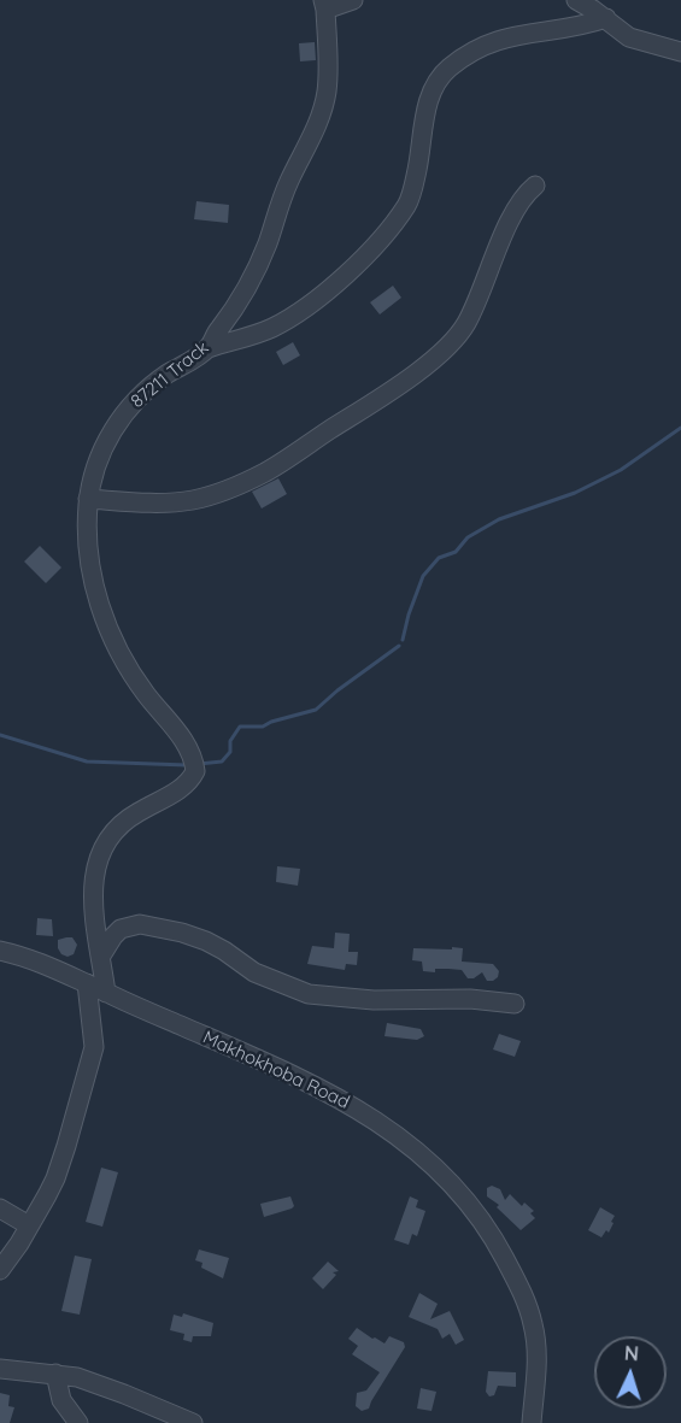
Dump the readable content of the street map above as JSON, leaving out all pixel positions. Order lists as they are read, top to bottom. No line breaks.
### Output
{"streets":{"street":["87211 Track","Makhokhoba Road"]},"crossings":[["87211 Track","Makhokhoba Road"]],"north":"top"}
